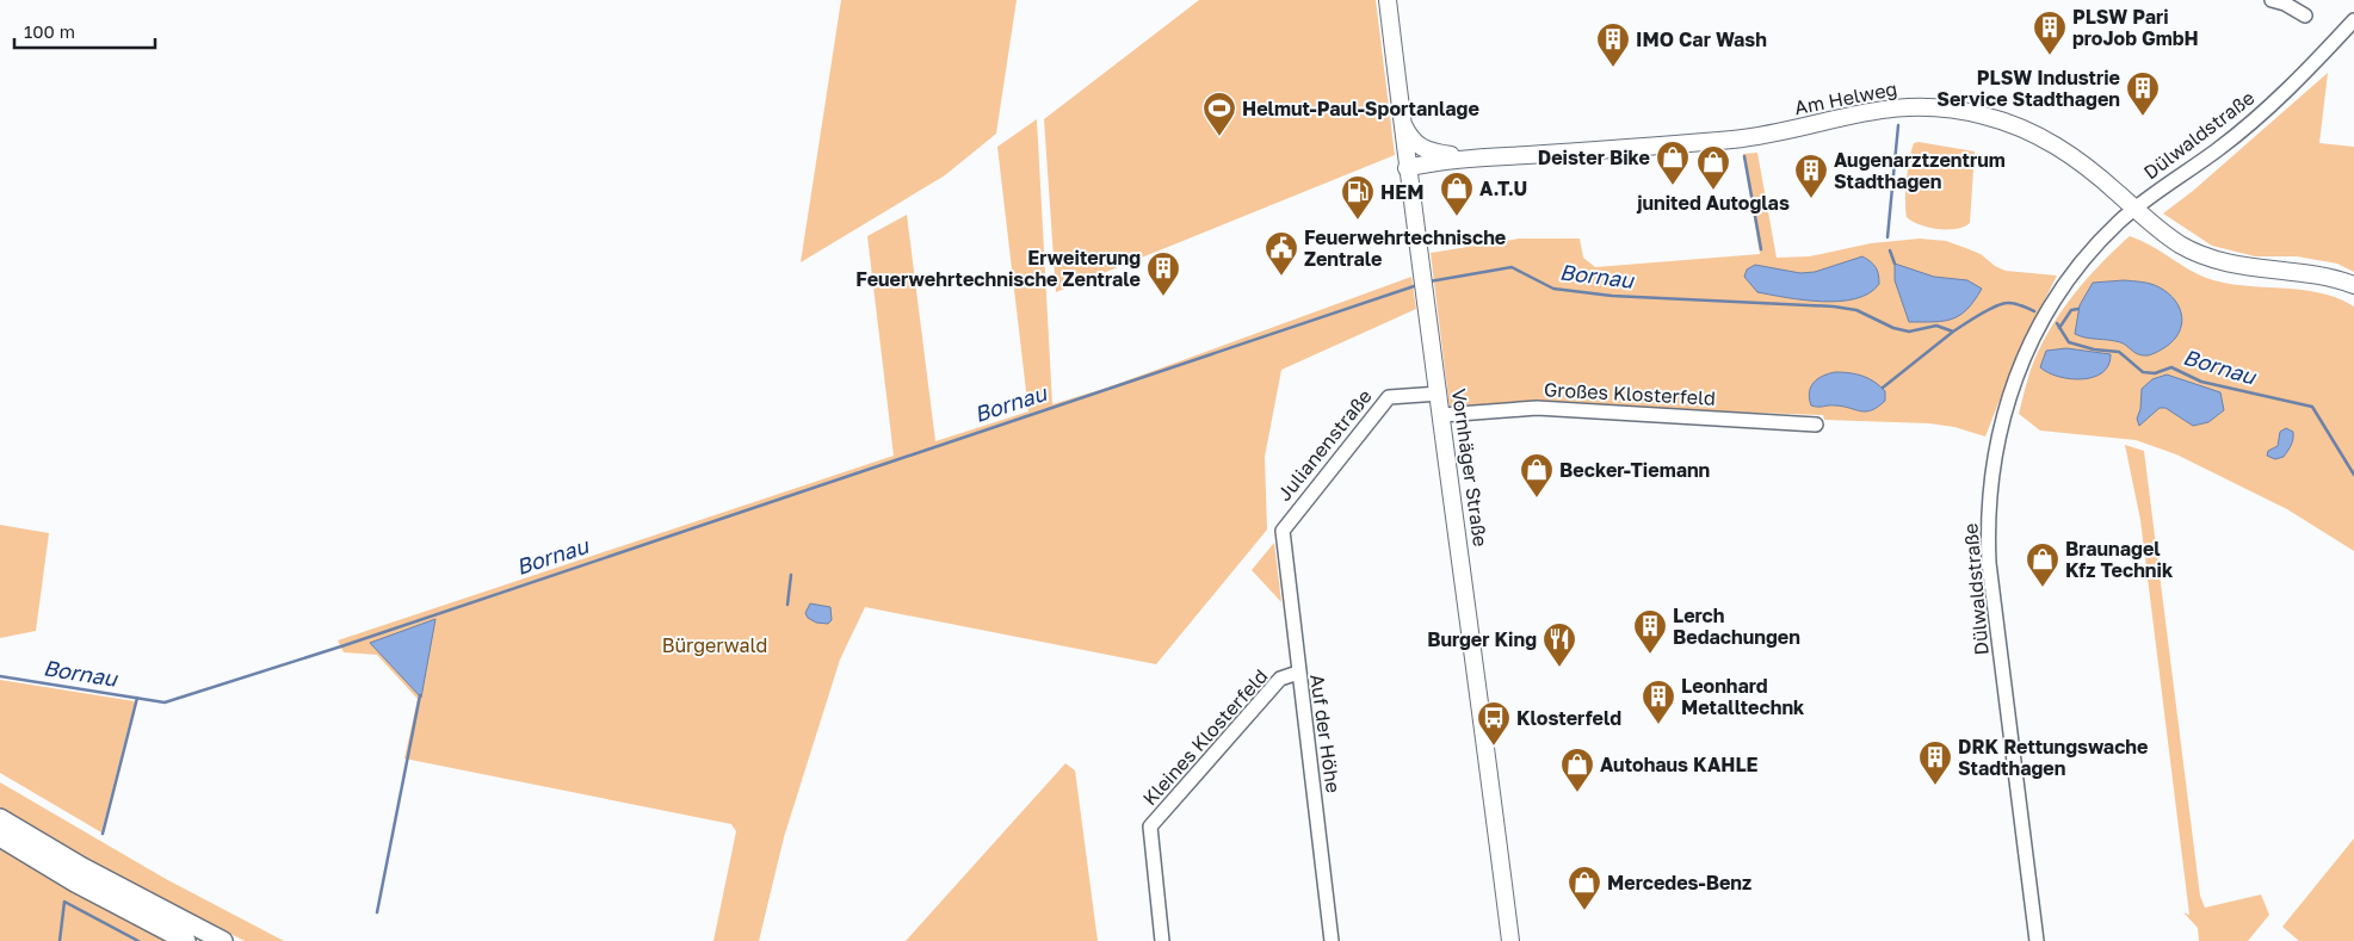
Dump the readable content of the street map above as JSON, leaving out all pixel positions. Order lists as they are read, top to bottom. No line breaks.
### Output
{"streets":{"main road":["Am Helweg","Vornhäger Straße"],"street":["Dülwaldstraße","Großes Klosterfeld","Julianenstraße","Auf der Höhe","Kleines Klosterfeld"]},"crossings":[["Am Helweg","Dülwaldstraße"],["Am Helweg","Vornhäger Straße"],["Großes Klosterfeld","Vornhäger Straße"],["Julianenstraße","Vornhäger Straße"],["Julianenstraße","Auf der Höhe"],["Auf der Höhe","Kleines Klosterfeld"]],"water":["Bornau"],"parks":["Bürgerwald"],"places":{"building":["PLSW Pari proJob GmbH","IMO Car Wash","PLSW Industrie Service Stadthagen","Augenarztzentrum Stadthagen","Erweiterung Feuerwehrtechnische Zentrale","Lerch Bedachungen","Leonhard Metalltechnk","DRK Rettungswache Stadthagen"],"sports":["Helmut-Paul-Sportanlage"],"shop":["Deister Bike","junited Autoglas","A.T.U","Becker-Tiemann","Braunagel Kfz Technik","Autohaus KAHLE","Mercedes-Benz"],"fuel station":["HEM"],"public building":["Feuerwehrtechnische Zentrale"],"restaurant":["Burger King"],"bus stop":["Klosterfeld"]},"scale_bar":"100 m"}
